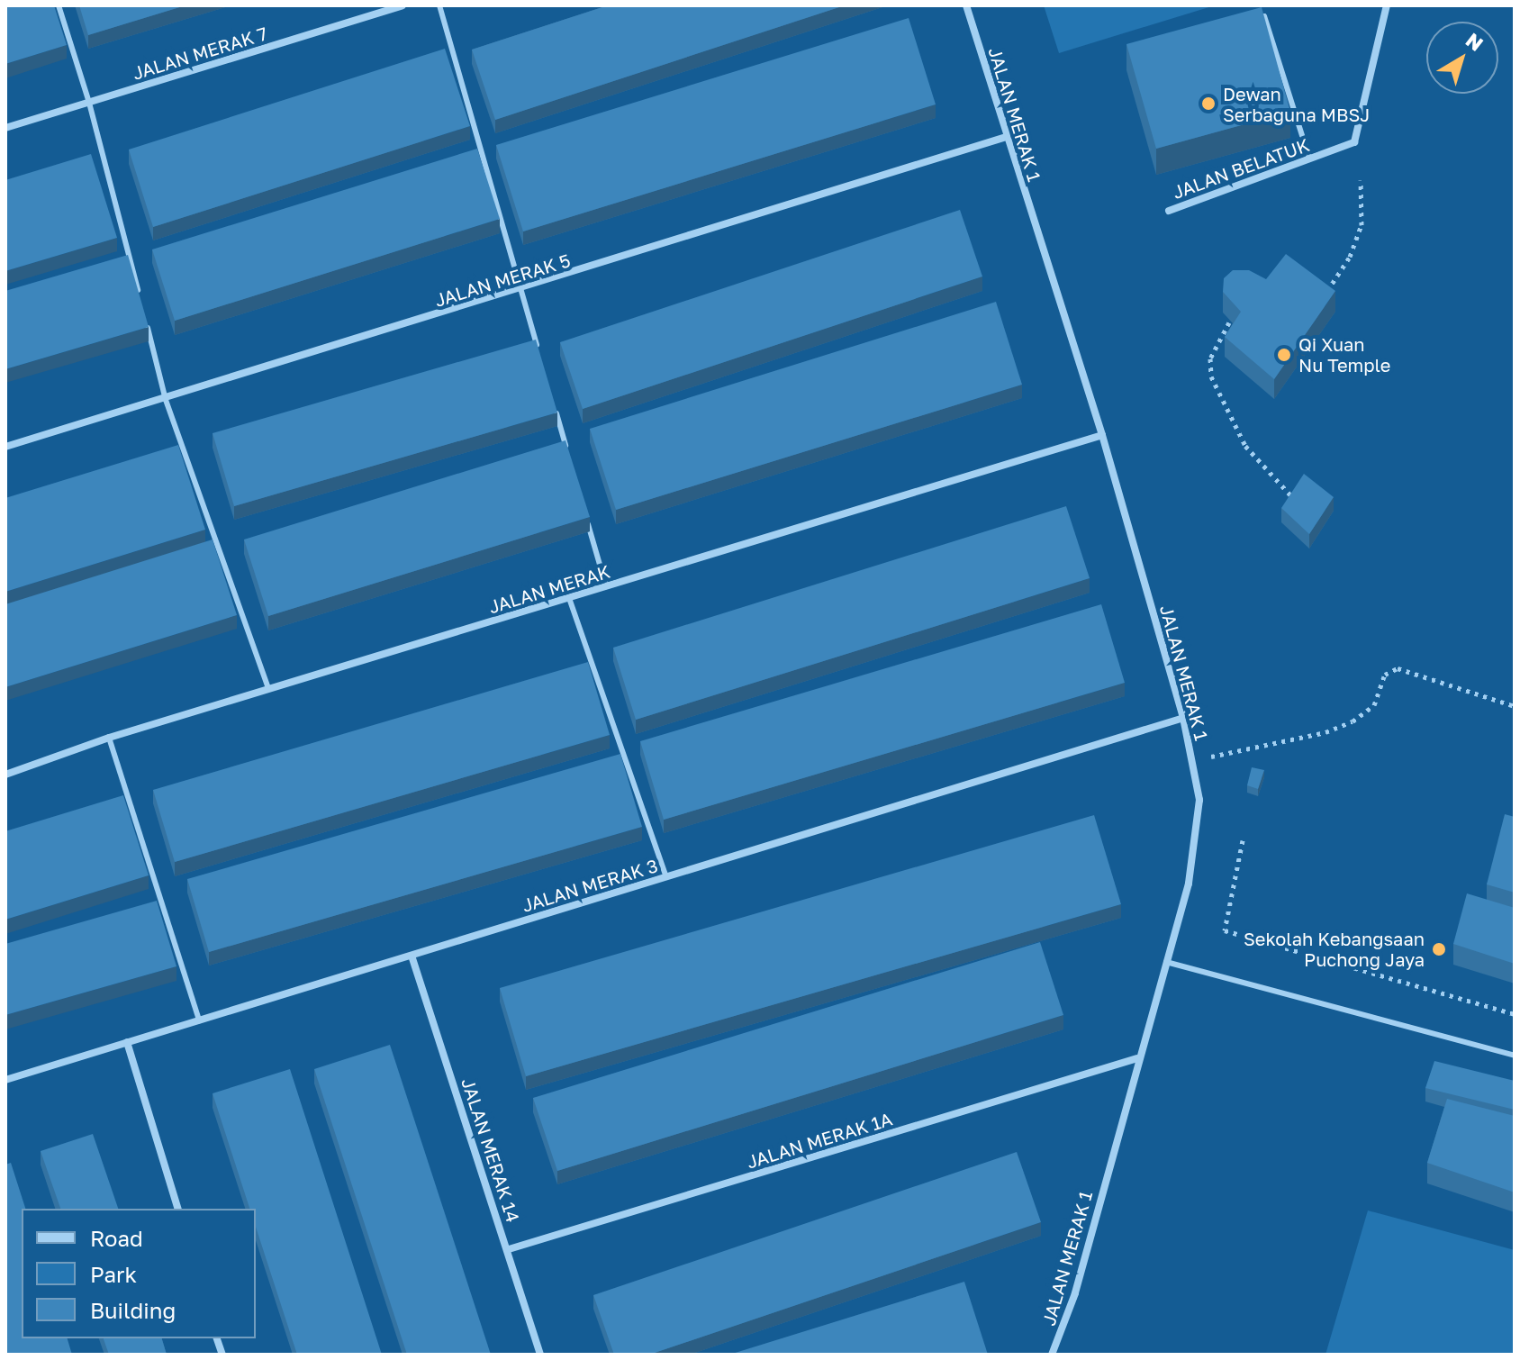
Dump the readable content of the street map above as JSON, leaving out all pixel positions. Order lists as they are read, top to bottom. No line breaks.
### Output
{"streets":{"street":["JALAN MERAK 7","JALAN MERAK 1","JALAN BELATUK","JALAN MERAK 5","JALAN MERAK","JALAN MERAK 3","JALAN MERAK 1A","JALAN MERAK 14"]},"crossings":[["JALAN MERAK 1","JALAN MERAK 5"],["JALAN MERAK 1","JALAN MERAK"],["JALAN MERAK 1","JALAN MERAK 3"],["JALAN MERAK 1","JALAN MERAK 1A"],["JALAN MERAK 3","JALAN MERAK 14"],["JALAN MERAK 1A","JALAN MERAK 14"]],"places":["Dewan Serbaguna MBSJ","Qi Xuan Nu Temple","Sekolah Kebangsaan Puchong Jaya"],"legend":["Road","Park","Building"],"north":"top right"}
